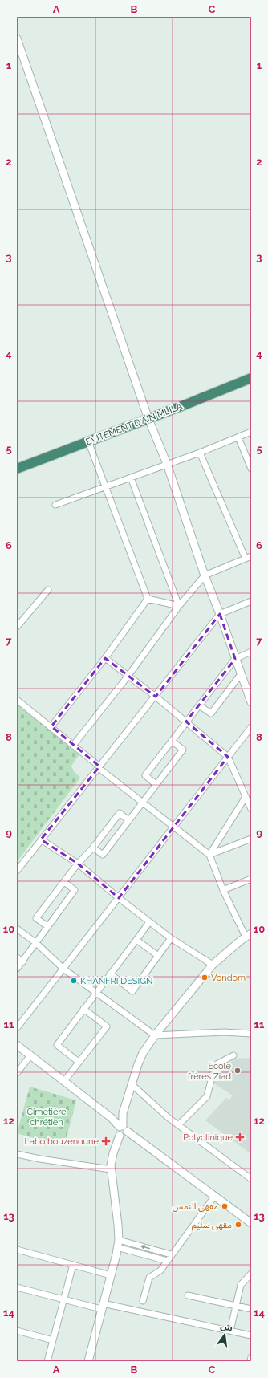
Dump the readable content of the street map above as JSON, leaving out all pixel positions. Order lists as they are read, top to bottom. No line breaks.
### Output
{"streets":{"highway":["EVITEMENT D'AIN MLILA"]},"parks":["Cimetière chrétien"],"places":{"other":["Vondom","KHANFRI DESIGN","Ecole frères Ziad","مقهى النمس","مقهى سليم"],"health":["Polyclinique","Labo bouzenoune"]},"north":"top","grid":{"columns":["A","B","C"],"rows":["1","2","3","4","5","6","7","8","9","10","11","12","13","14"]}}
